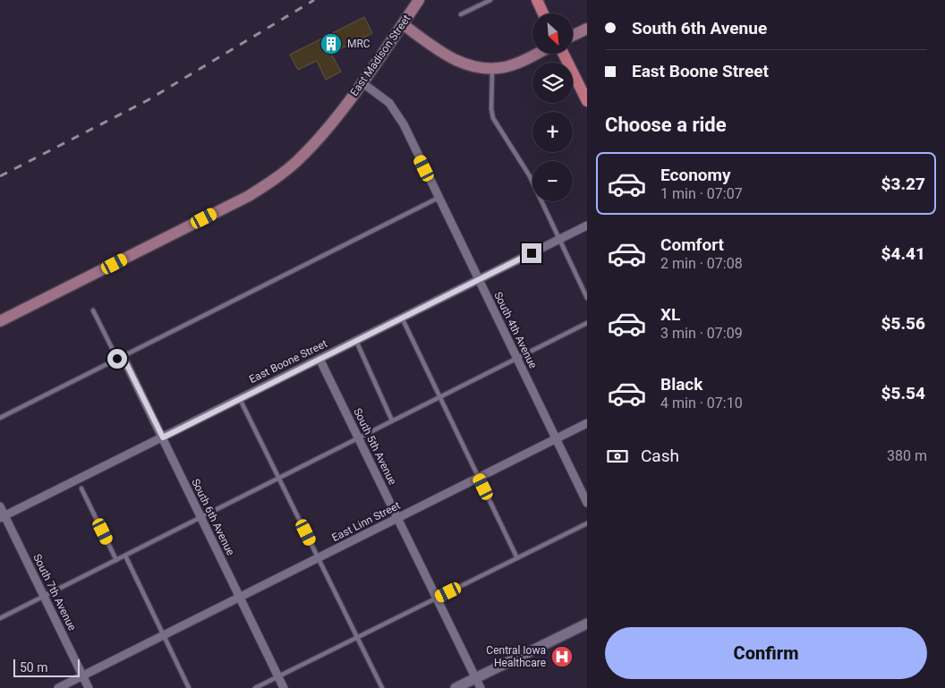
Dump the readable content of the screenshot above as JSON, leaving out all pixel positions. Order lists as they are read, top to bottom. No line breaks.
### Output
{"streets":{"main road":["East Madison Street"],"street":["South 4th Avenue","East Boone Street","South 5th Avenue","South 6th Avenue","East Linn Street","South 7th Avenue"]},"crossings":[["East Madison Street","South 4th Avenue"],["South 4th Avenue","East Boone Street"],["South 4th Avenue","East Linn Street"],["East Boone Street","South 5th Avenue"],["East Boone Street","South 6th Avenue"],["East Boone Street","South 7th Avenue"],["South 5th Avenue","East Linn Street"],["South 6th Avenue","East Linn Street"],["East Linn Street","South 7th Avenue"]],"places":{"building":["MRC"],"hospital":["Central Iowa Healthcare"]},"scale_bar":"50 m","north":"bottom right","page":{"banner":["South 6th Avenue","East Boone Street"],"map_buttons":["+","−"],"heading":"Choose a ride","list":[{"name":"Economy","note":"1 min · 07:07","value":"$3.27"},{"name":"Comfort","note":"2 min · 07:08","value":"$4.41"},{"name":"XL","note":"3 min · 07:09","value":"$5.56"},{"name":"Black","note":"4 min · 07:10","value":"$5.54"}],"pay":["Cash","380 m"],"buttons":"Confirm","scale":"50 m"}}
